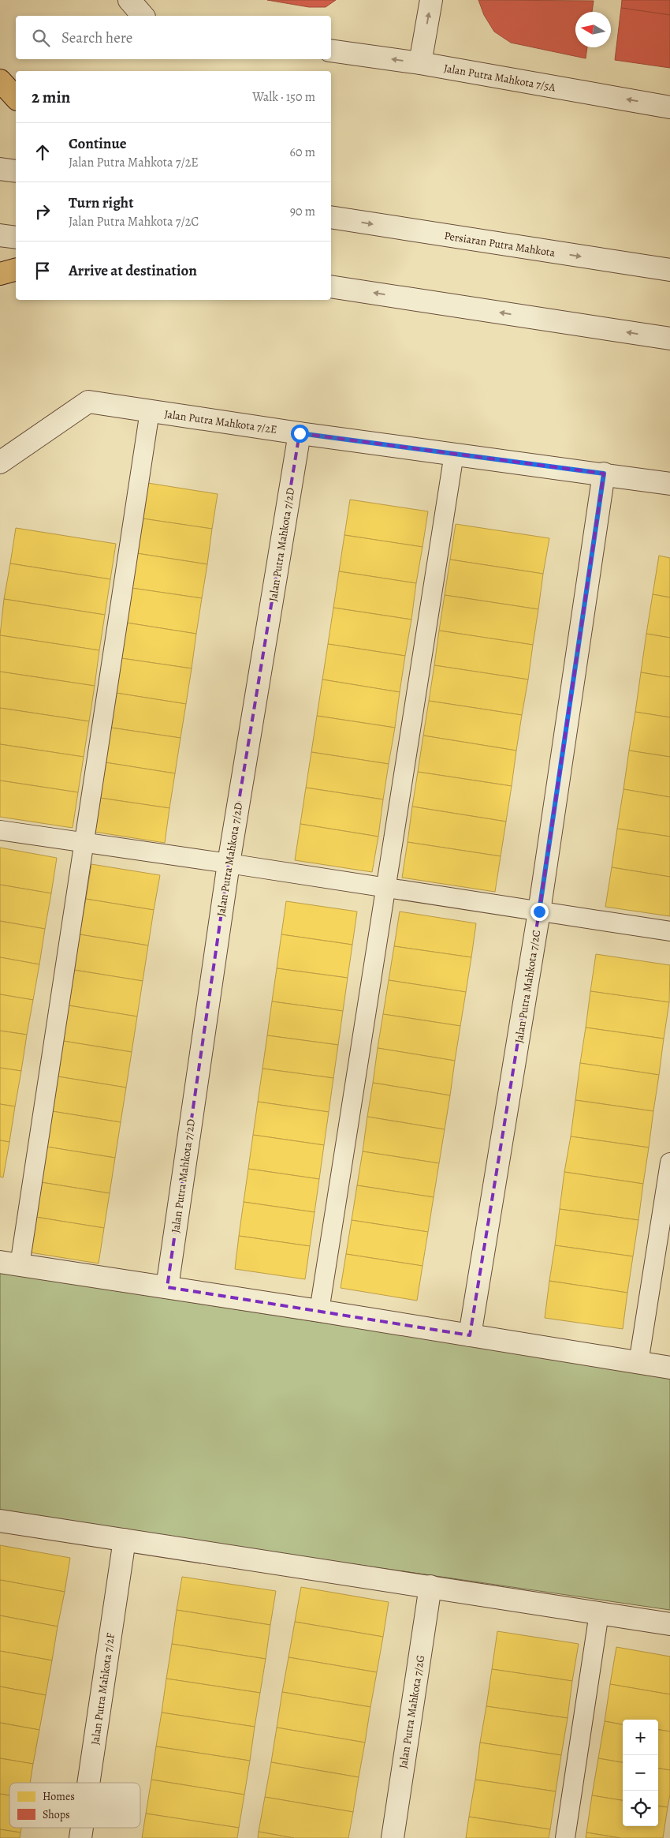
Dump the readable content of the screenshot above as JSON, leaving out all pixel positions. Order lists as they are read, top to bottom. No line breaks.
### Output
{"streets":{"street":["Jalan Putra Mahkota 7/5A","Persiaran Putra Mahkota","Jalan Putra Mahkota 7/2E","Jalan Putra Mahkota 7/2D","Jalan Putra Mahkota 7/2C","Jalan Putra Mahkota 7/2F","Jalan Putra Mahkota 7/2G"]},"crossings":[["Jalan Putra Mahkota 7/2E","Jalan Putra Mahkota 7/2D"],["Jalan Putra Mahkota 7/2E","Jalan Putra Mahkota 7/2C"]],"one_way":["Jalan Putra Mahkota 7/5A"],"legend":["Homes","Shops"],"north":"left","page":{"search":"Search here","heading":["2 min","Walk · 150 m"],"list":[["Continue","Jalan Putra Mahkota 7/2E","60 m"],["Turn right","Jalan Putra Mahkota 7/2C","90 m"],"Arrive at destination"],"map_buttons":["+","−"]}}
